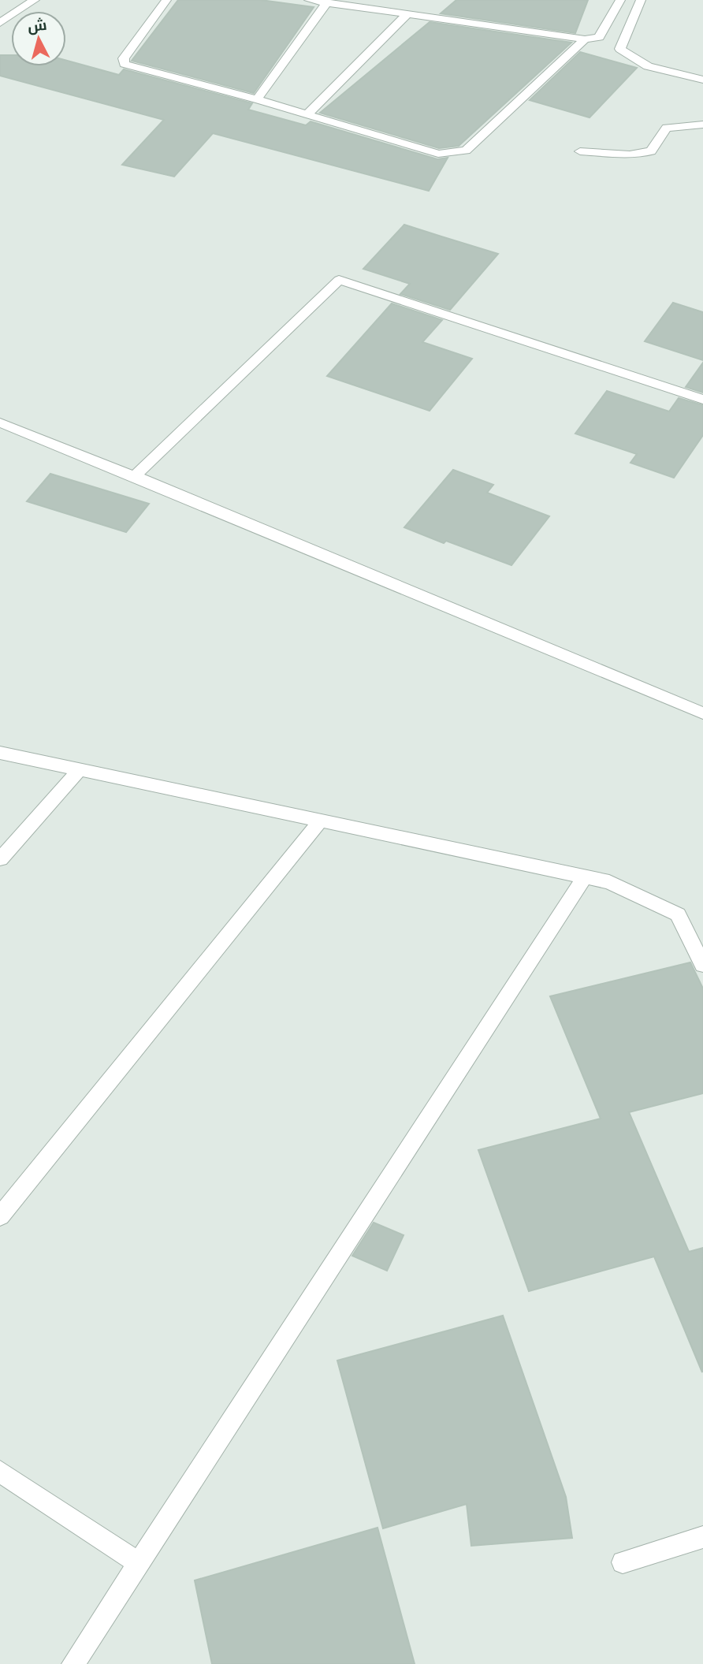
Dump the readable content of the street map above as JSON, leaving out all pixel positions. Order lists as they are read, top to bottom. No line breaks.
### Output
{"north":"top"}
